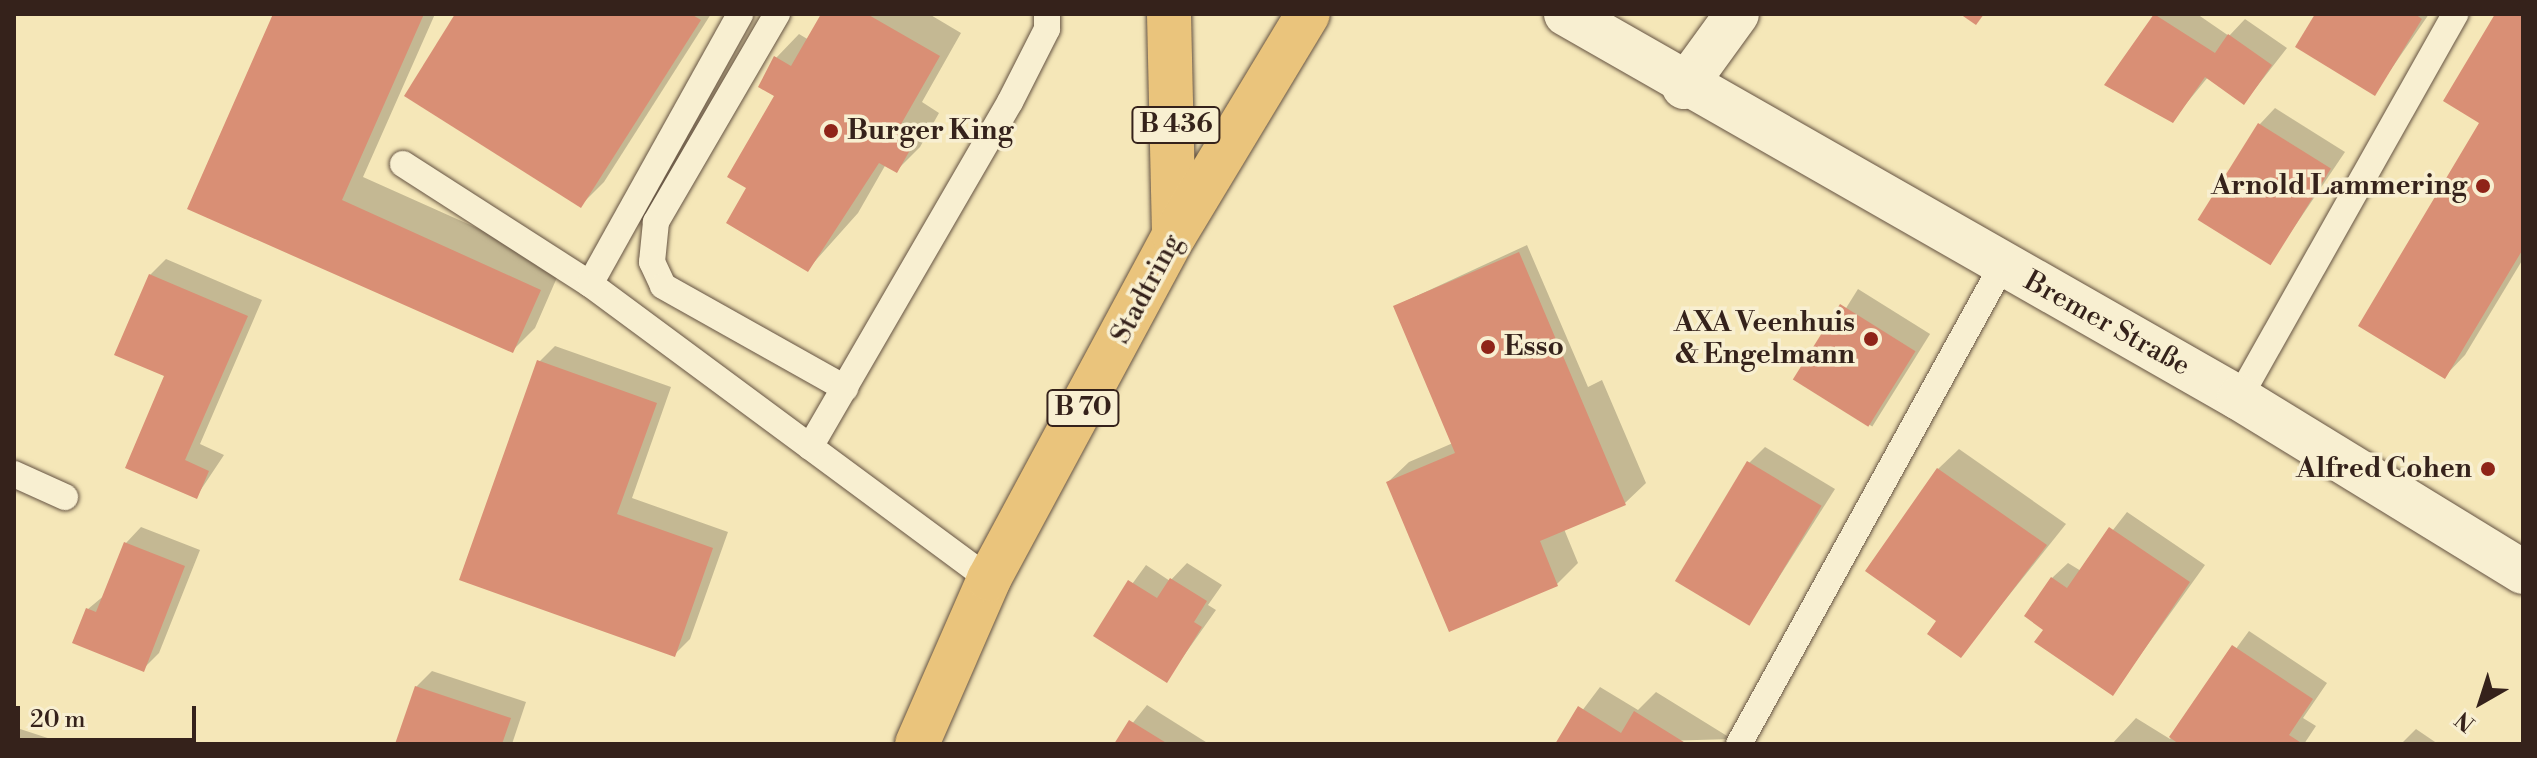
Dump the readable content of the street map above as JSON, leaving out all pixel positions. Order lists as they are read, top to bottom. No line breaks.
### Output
{"streets":{"main road":["B 436","Stadtring","Bremer Straße","B 70"]},"crossings":[["B 436","Stadtring"]],"places":["Burger King","Arnold Lammering","AXA Veenhuis & Engelmann","Esso","Alfred Cohen"],"scale_bar":"20 m","north":"bottom left"}
